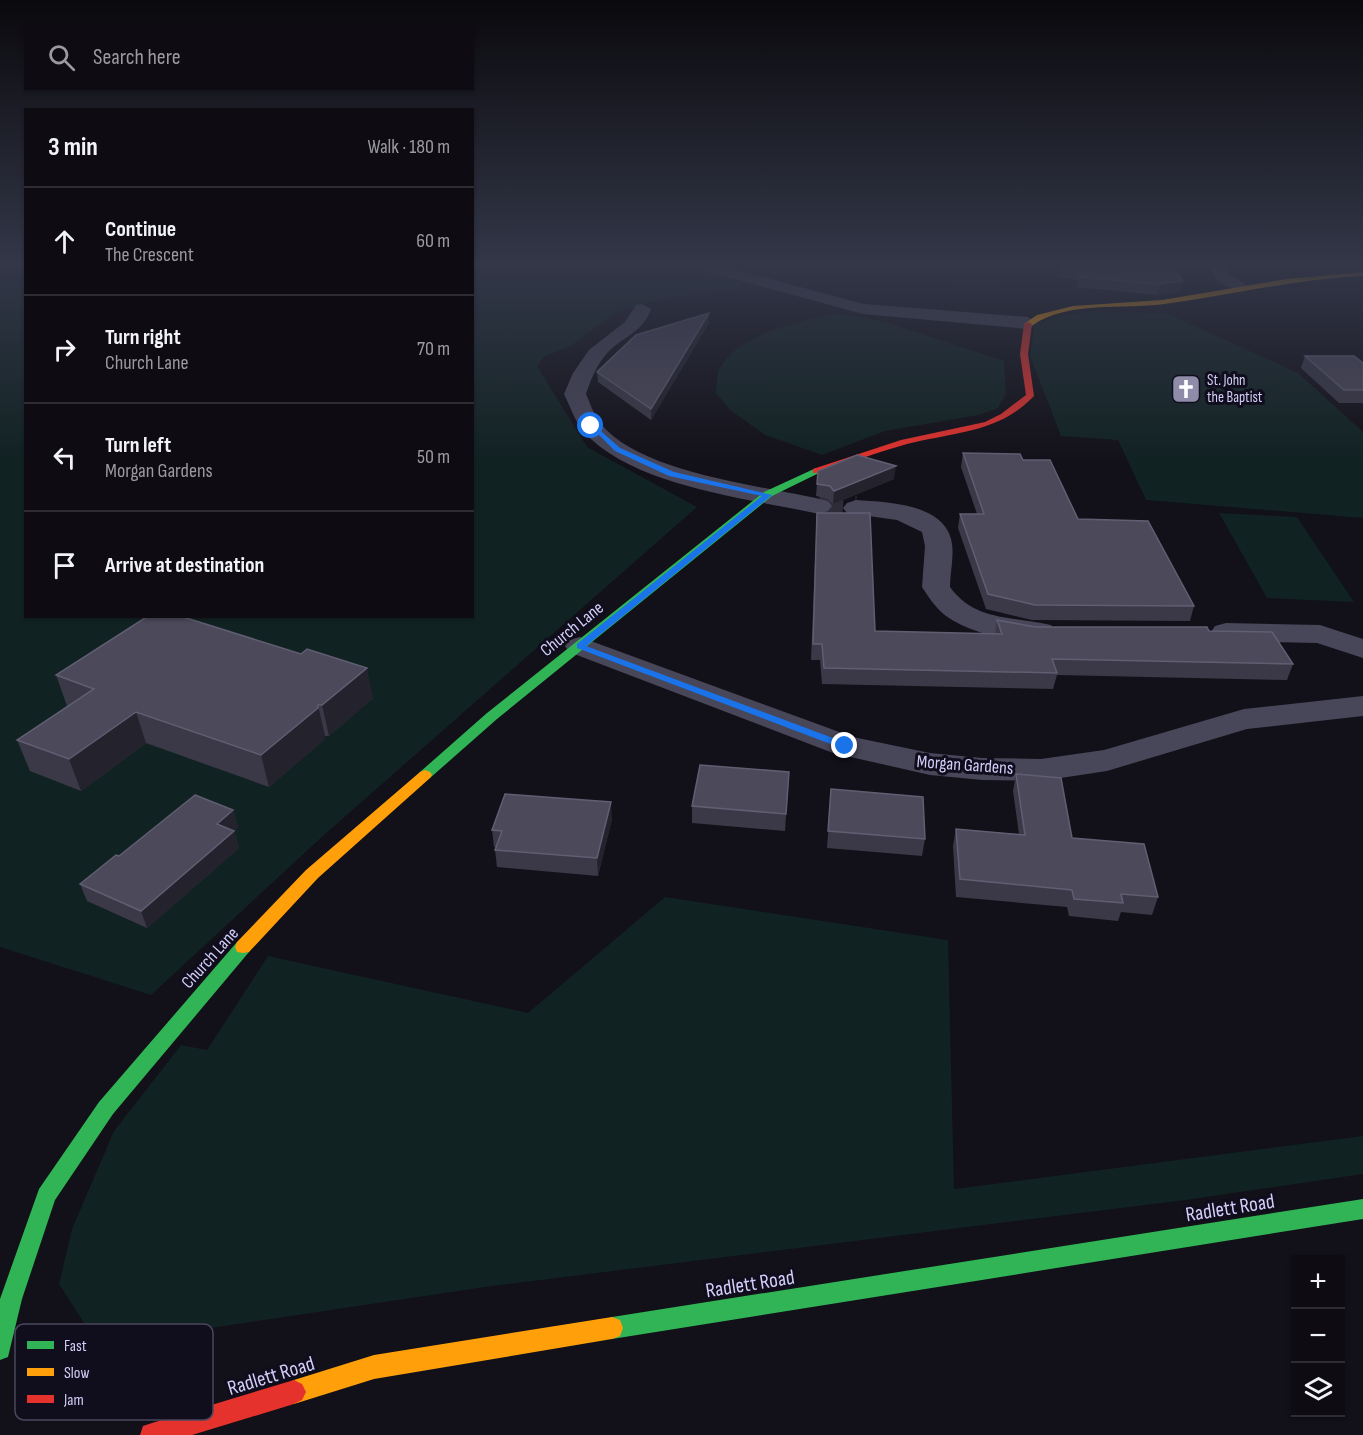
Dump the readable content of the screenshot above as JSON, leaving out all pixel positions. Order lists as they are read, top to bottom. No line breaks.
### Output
{"streets":{"street":["Church Lane","Morgan Gardens","Radlett Road"]},"crossings":[["Church Lane","Morgan Gardens"]],"places":{"church":["St. John the Baptist"]},"legend":["Fast","Slow","Jam"],"page":{"search":"Search here","heading":["3 min","Walk · 180 m"],"list":[["Continue","The Crescent","60 m"],["Turn right","Church Lane","70 m"],["Turn left","Morgan Gardens","50 m"],"Arrive at destination"],"map_buttons":["+","−"]}}
